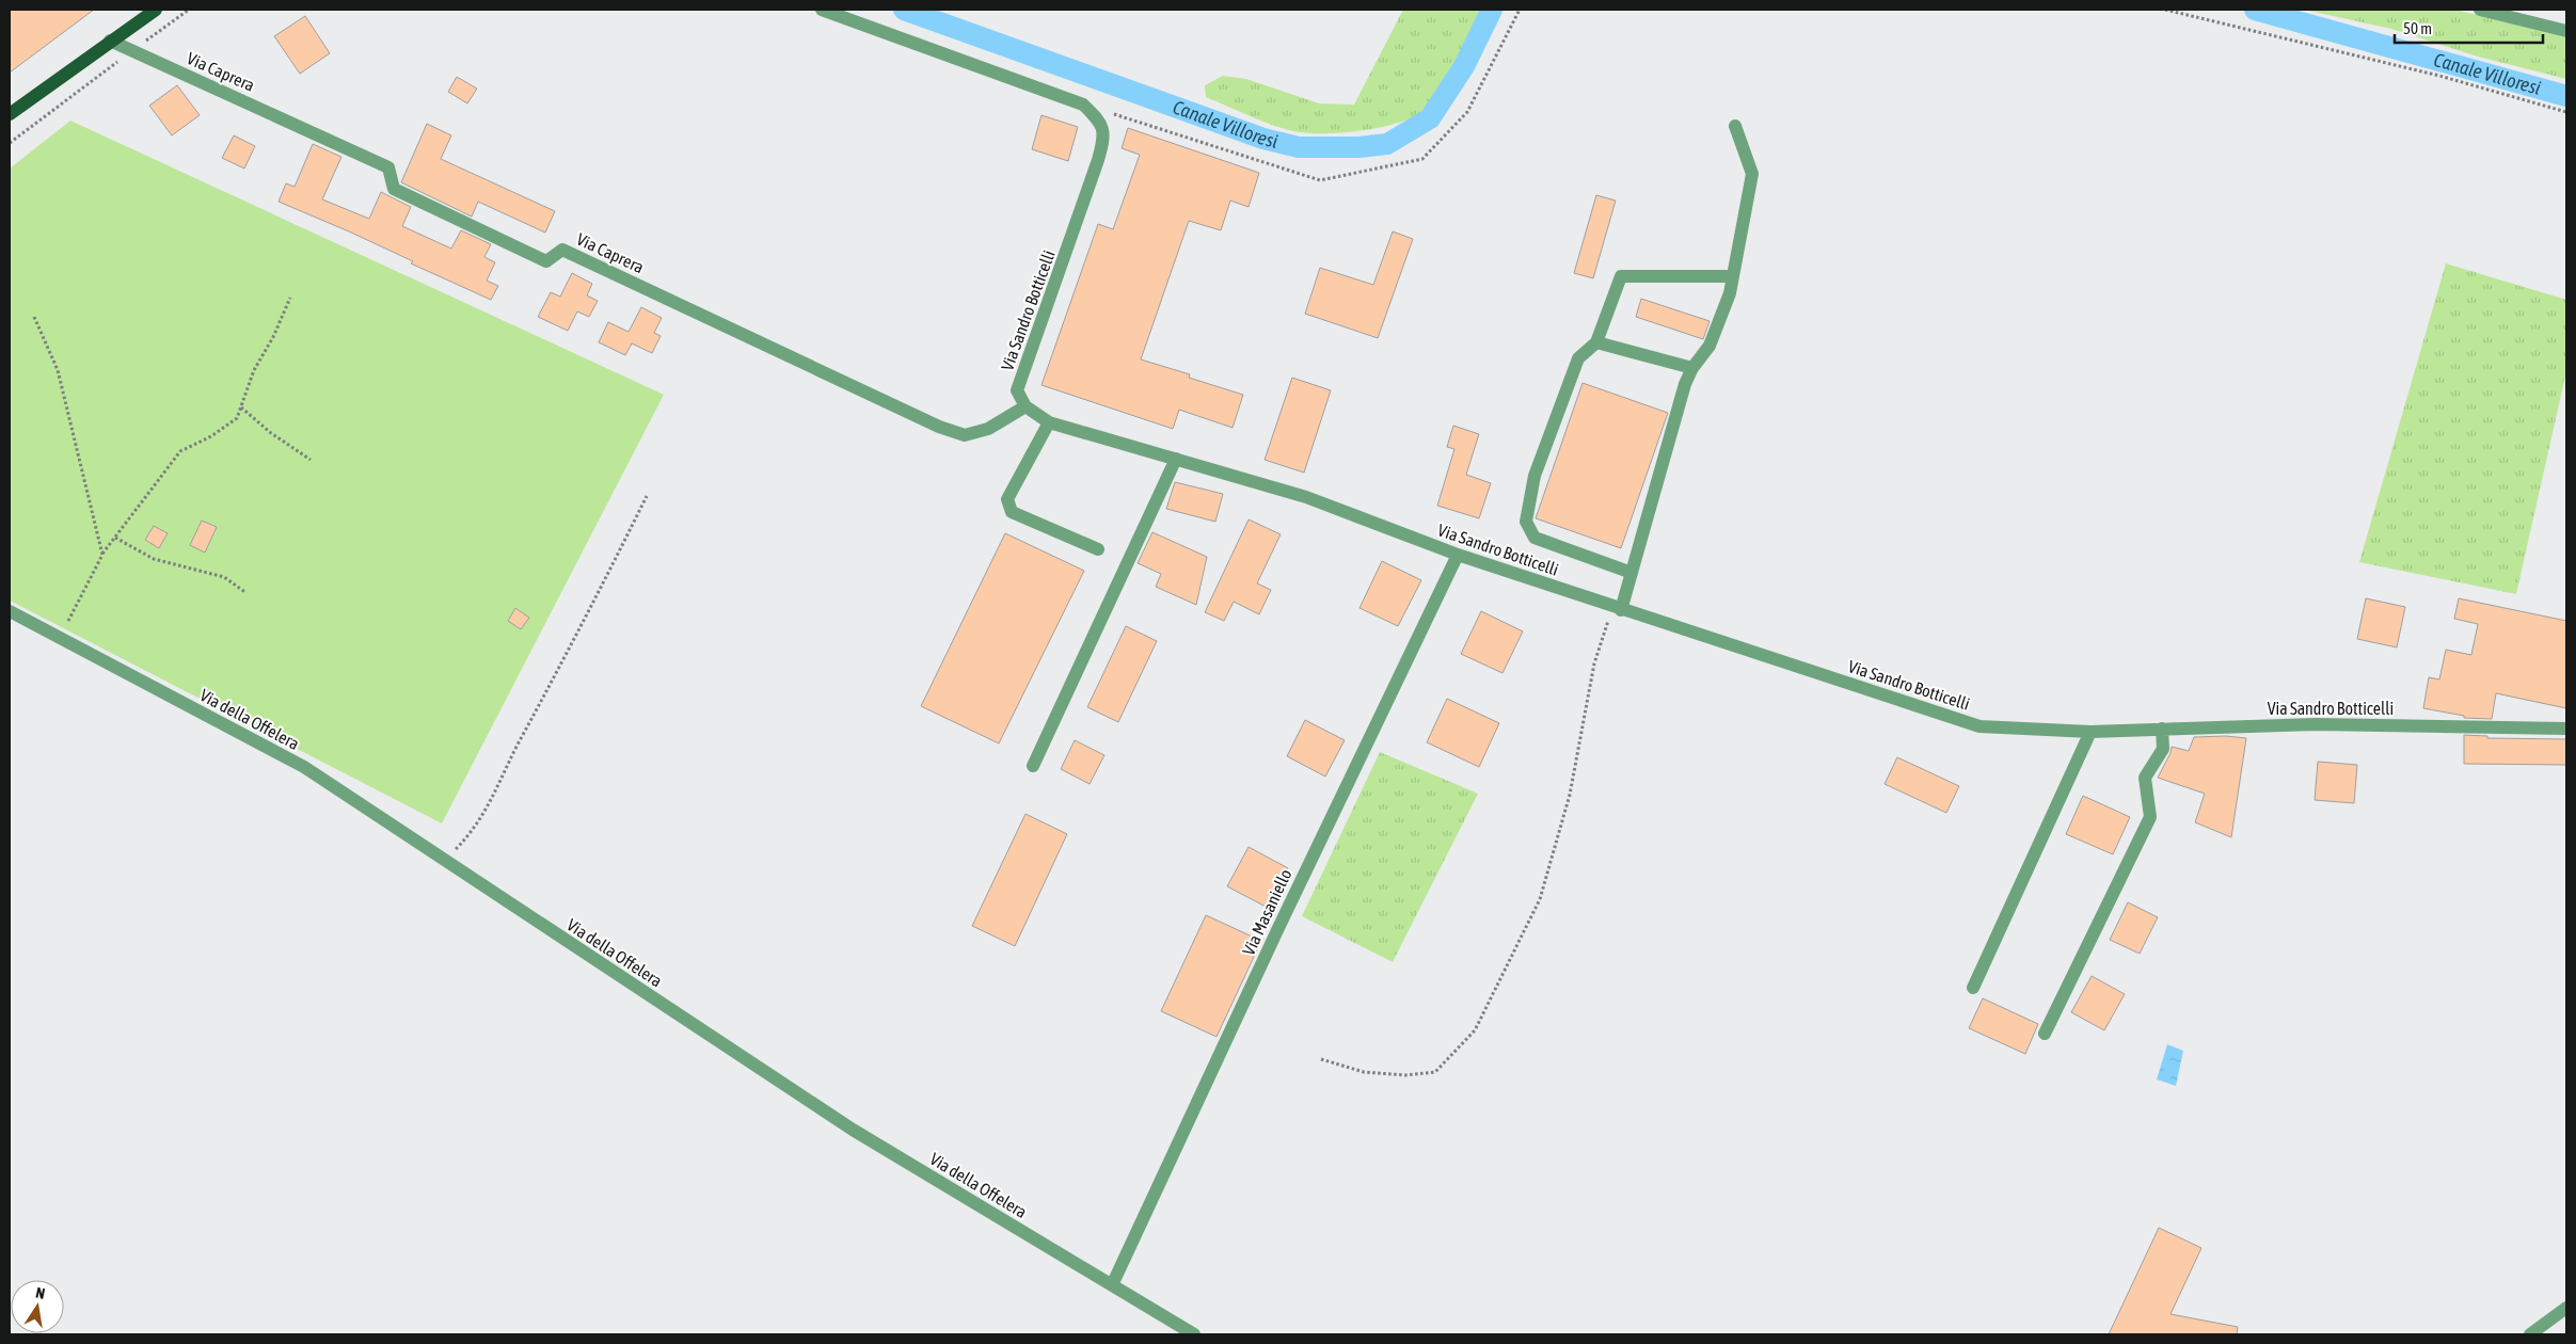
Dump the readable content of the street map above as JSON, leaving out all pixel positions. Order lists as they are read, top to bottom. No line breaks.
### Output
{"streets":{"street":["Via Caprera","Via Sandro Botticelli","Via della Offelera","Via Masaniello"]},"crossings":[["Via Caprera","Via Sandro Botticelli"],["Via Sandro Botticelli","Via Masaniello"],["Via della Offelera","Via Masaniello"]],"water":["Canale Villoresi"],"scale_bar":"50 m","north":"top"}
